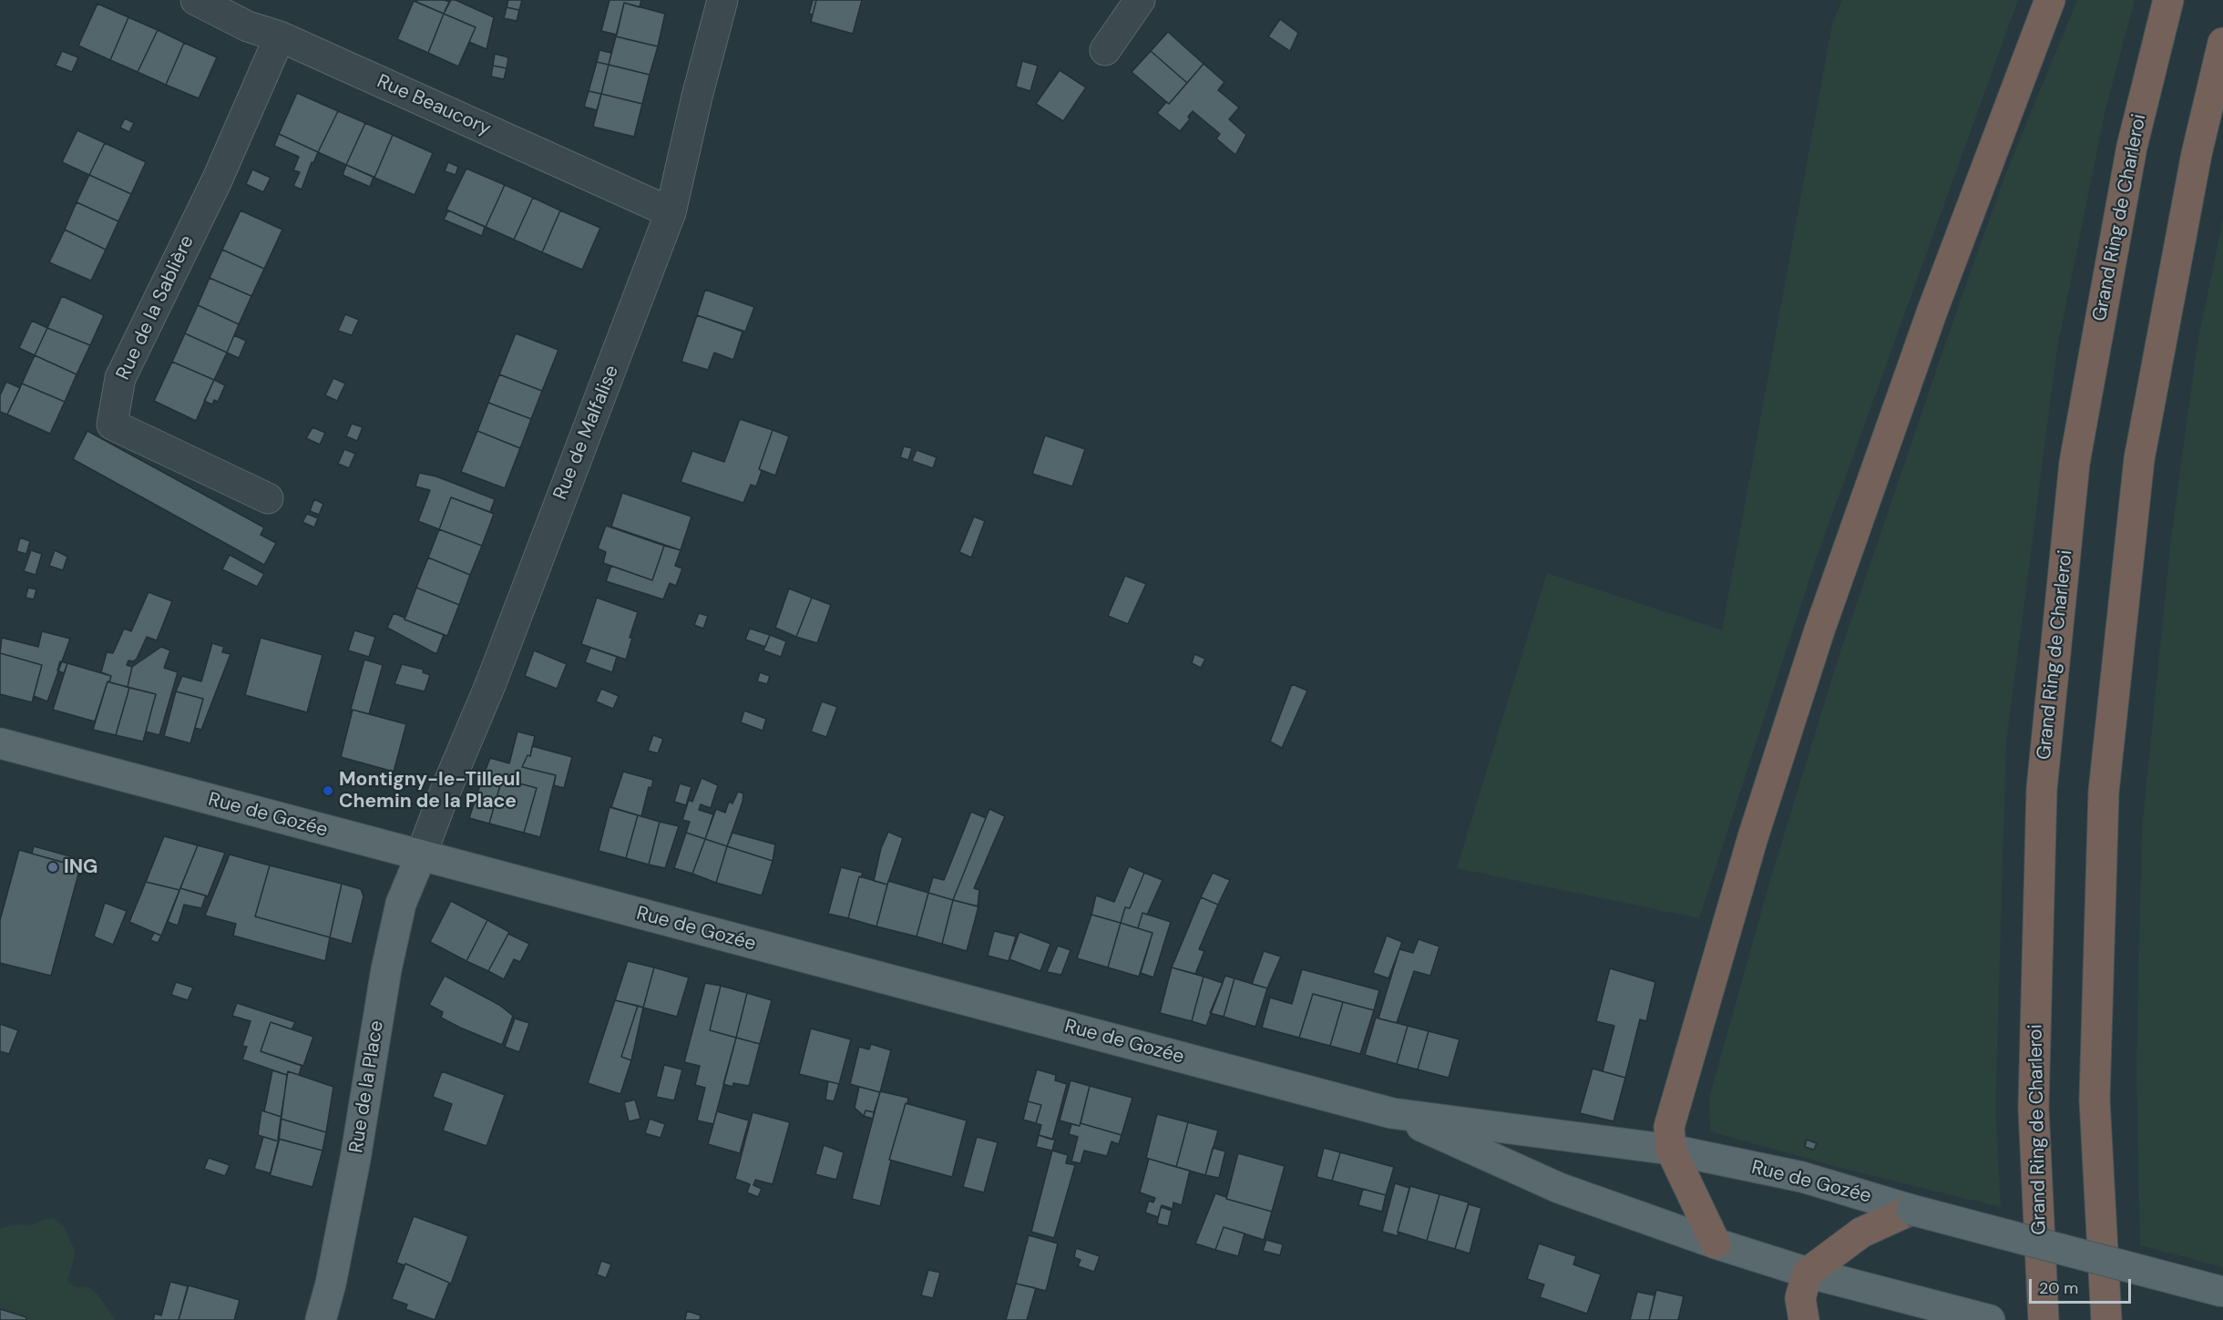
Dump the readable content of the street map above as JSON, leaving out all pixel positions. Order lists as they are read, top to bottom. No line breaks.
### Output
{"streets":{"highway":["Grand Ring de Charleroi"],"main road":["Rue de Gozée","Rue de la Place"],"street":["Rue Beaucory","Rue de la Sablière","Rue de Malfalise"]},"crossings":[["Rue Beaucory","Rue de la Sablière"],["Rue Beaucory","Rue de Malfalise"],["Rue de Malfalise","Rue de Gozée"],["Rue de Malfalise","Rue de la Place"],["Rue de Gozée","Rue de la Place"]],"places":["Montigny-le-Tilleul Chemin de la Place","ING"],"scale_bar":"20 m"}
